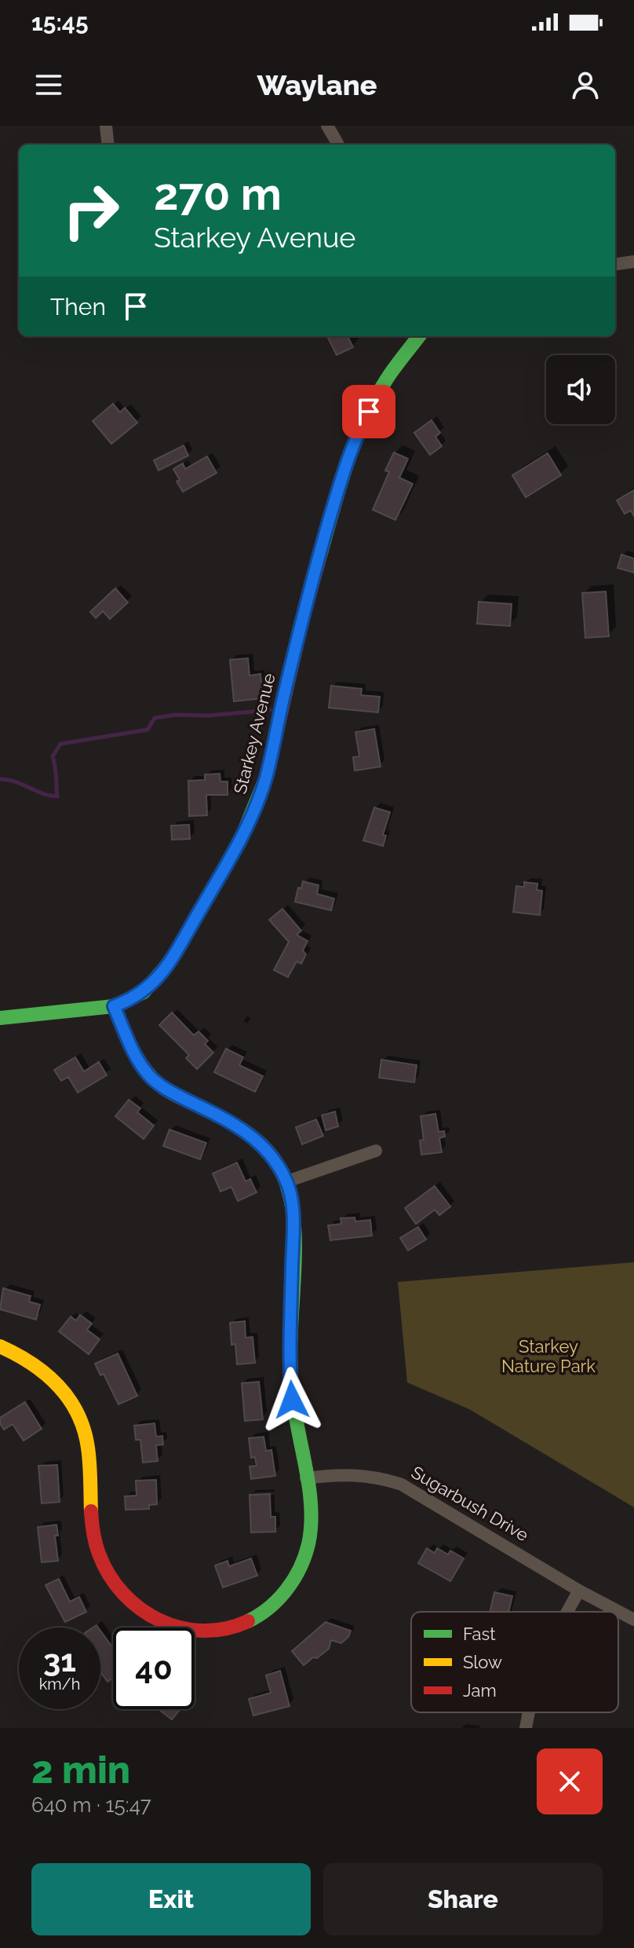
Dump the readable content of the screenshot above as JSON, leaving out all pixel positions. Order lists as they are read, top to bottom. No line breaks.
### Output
{"streets":{"street":["Starkey Avenue","Sugarbush Drive"]},"parks":["Starkey Nature Park"],"legend":["Fast","Slow","Jam"],"page":{"status":"15:45","header":"Waylane","turn":["270 m","Starkey Avenue"],"then":"Then","speed":"31 km/h","limit":"40","heading":["2 min","640 m · 15:47"],"buttons":["Exit","Share"]}}
